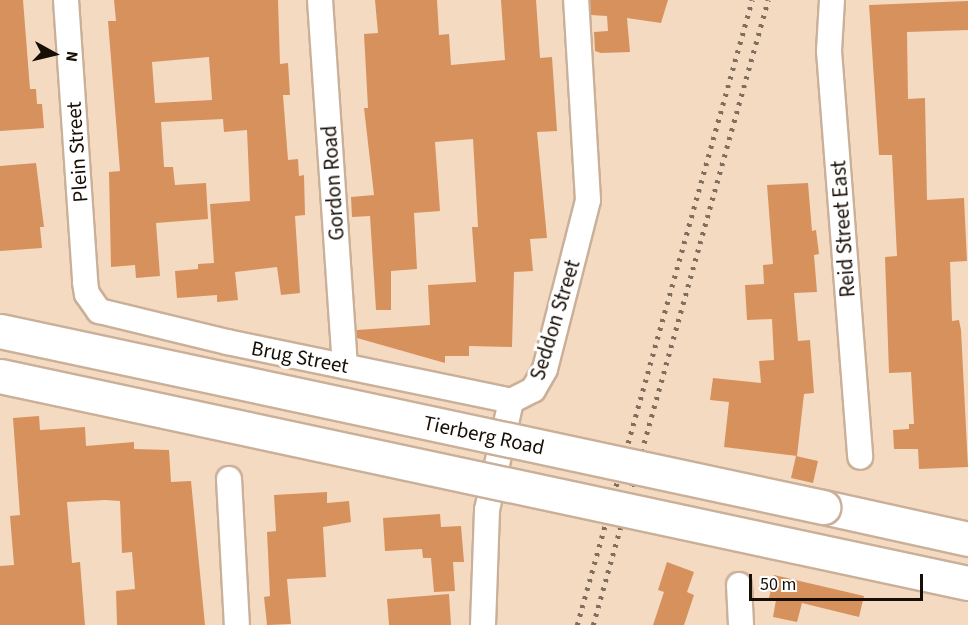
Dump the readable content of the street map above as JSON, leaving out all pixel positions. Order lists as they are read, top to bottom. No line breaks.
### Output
{"streets":{"main road":["Tierberg Road"],"street":["Plein Street","Gordon Road","Reid Street East","Seddon Street","Brug Street"]},"crossings":[["Plein Street","Brug Street"],["Gordon Road","Brug Street"],["Seddon Street","Brug Street"]],"scale_bar":"50 m","north":"right"}
